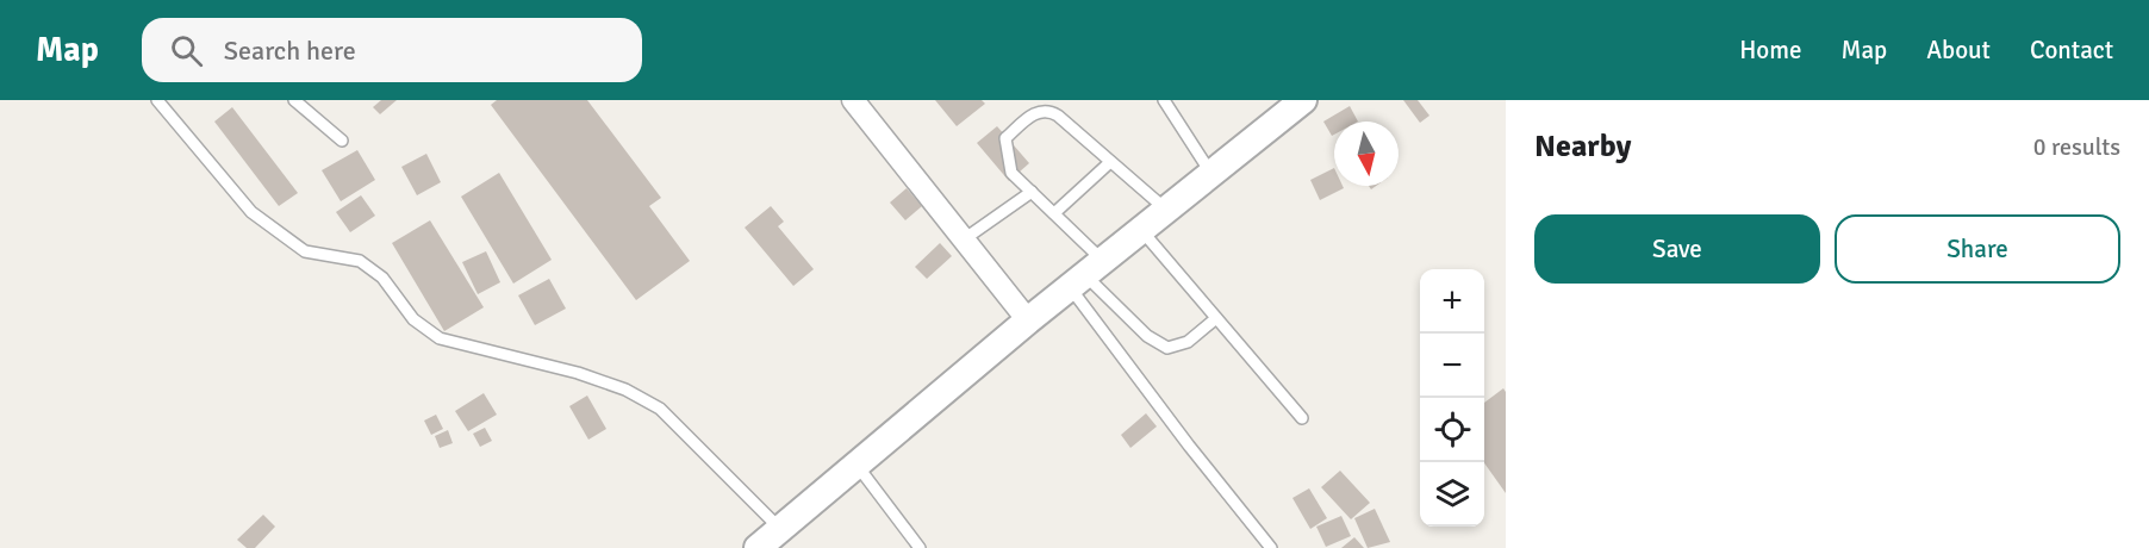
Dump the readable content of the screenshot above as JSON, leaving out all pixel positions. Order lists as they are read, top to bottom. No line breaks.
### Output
{"north":"bottom","page":{"header":"Map","search":"Search here","nav":["Home","Map","About","Contact"],"heading":["Nearby","0 results"],"buttons":["Save","Share"],"map_buttons":["+","−"]}}
